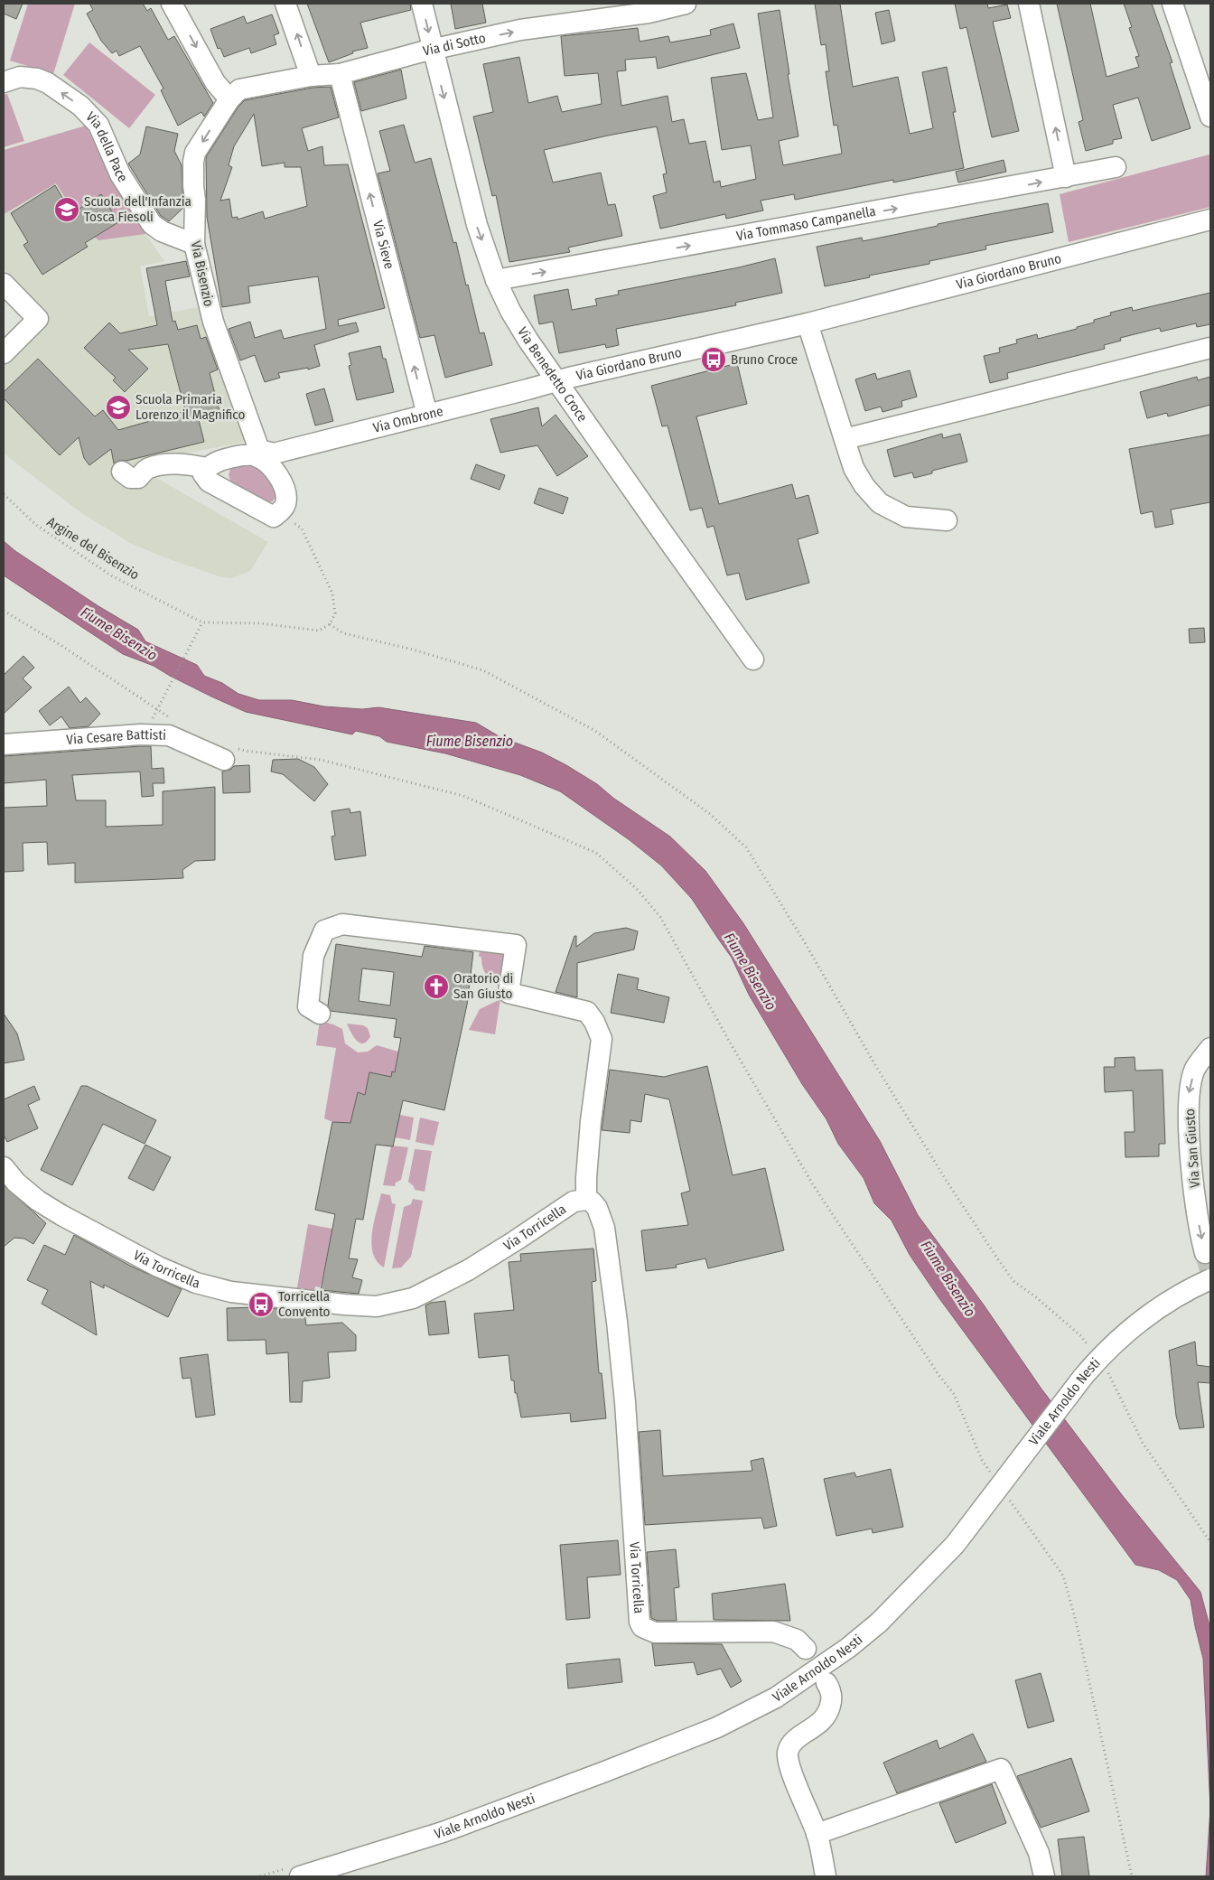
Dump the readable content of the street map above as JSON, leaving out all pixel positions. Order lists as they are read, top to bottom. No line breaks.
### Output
{"streets":{"street":["Via di Sotto","Via della Pace","Via Tommaso Campanella","Via Sieve","Via Giordano Bruno","Via Bisenzio","Via Benedetto Croce","Via Ombrone","Via Cesare Battisti","Via San Giusto","Via Torricella","Viale Arnoldo Nesti"],"path":["Argine del Bisenzio"]},"crossings":[["Via di Sotto","Via Sieve"],["Via di Sotto","Via Bisenzio"],["Via di Sotto","Via Benedetto Croce"],["Via della Pace","Via Bisenzio"],["Via Tommaso Campanella","Via Benedetto Croce"],["Via Sieve","Via Ombrone"],["Via Giordano Bruno","Via Benedetto Croce"],["Via Giordano Bruno","Via Ombrone"],["Via Bisenzio","Via Ombrone"],["Via Benedetto Croce","Via Ombrone"]],"one_way":["Via di Sotto","Via Tommaso Campanella","Via Sieve","Via Bisenzio","Via Benedetto Croce","Via San Giusto"],"water":["Fiume Bisenzio"],"places":{"school or university":["Scuola dell'Infanzia Tosca Fiesoli","Scuola Primaria Lorenzo il Magnifico"],"bus stop":["Bruno Croce","Torricella Convento"],"church":["Oratorio di San Giusto"]}}
